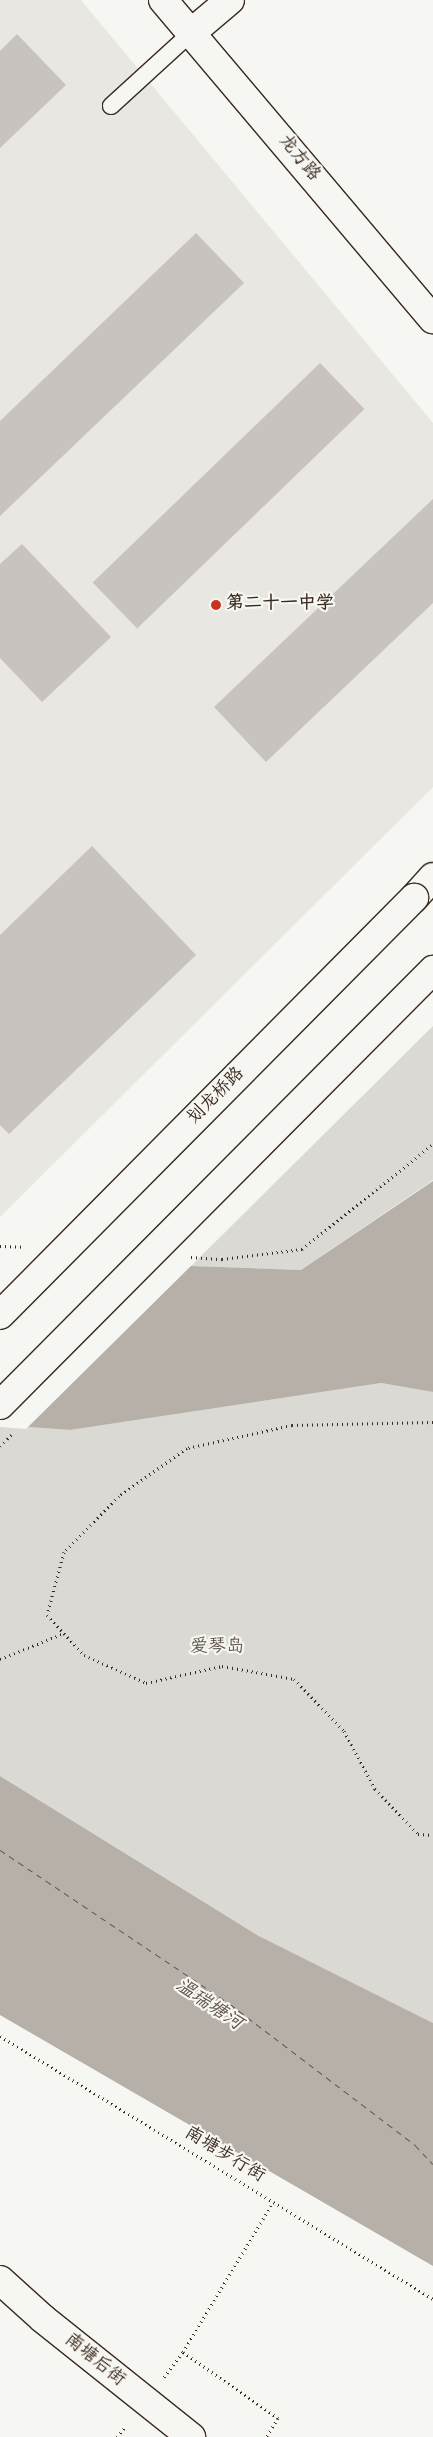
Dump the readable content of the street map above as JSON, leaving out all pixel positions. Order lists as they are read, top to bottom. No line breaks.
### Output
{"streets":{"main road":["龙方路","划龙桥路","南塘后街"],"path":["南塘步行街"]},"water":["温瑞塘河"],"parks":["爱琴岛"],"places":["第二十一中学"]}
